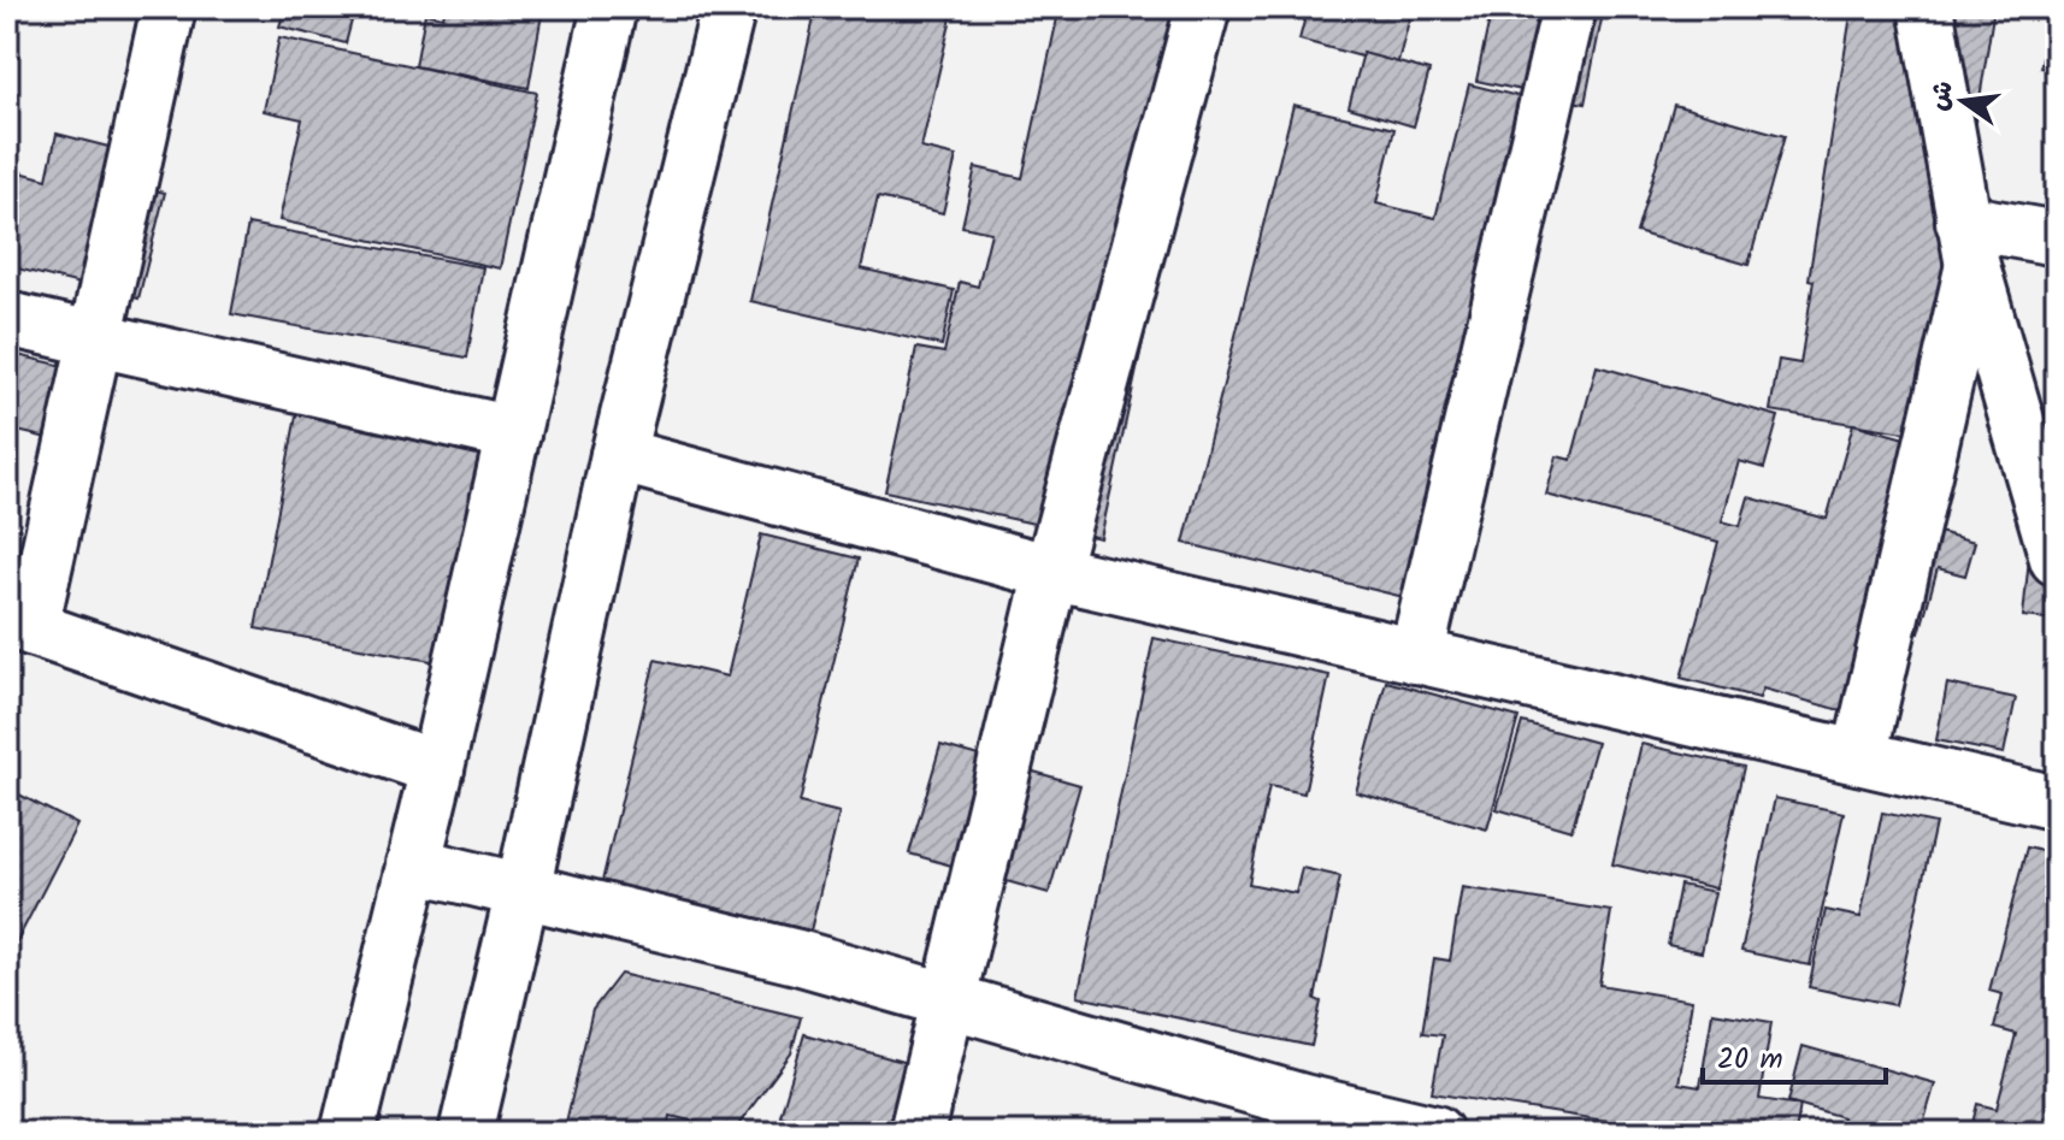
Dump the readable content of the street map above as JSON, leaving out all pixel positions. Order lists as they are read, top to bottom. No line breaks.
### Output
{"scale_bar":"20 m","north":"left"}
